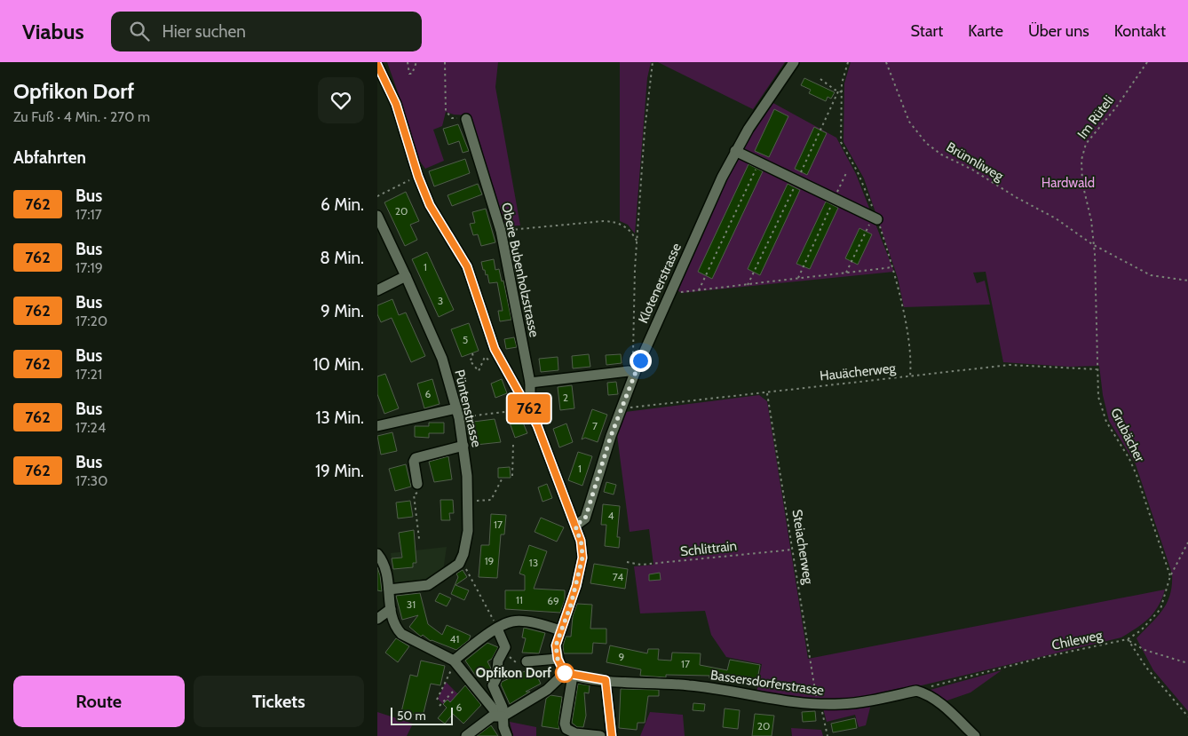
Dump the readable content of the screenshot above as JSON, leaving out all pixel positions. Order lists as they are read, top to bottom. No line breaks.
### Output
{"streets":{"street":["Obere Bubenholzstrasse","Klotenerstrasse","Püntenstrasse","Bassersdorferstrasse"],"path":["Im Rüteli","Brünnliweg","Hauächerweg","Grubächer","Steiacherweg","Schlittrain","Chileweg"]},"crossings":[["Im Rüteli","Brünnliweg"],["Im Rüteli","Grubächer"],["Brünnliweg","Grubächer"],["Klotenerstrasse","Hauächerweg"],["Hauächerweg","Grubächer"],["Hauächerweg","Steiacherweg"],["Grubächer","Chileweg"],["Steiacherweg","Schlittrain"],["Steiacherweg","Bassersdorferstrasse"],["Chileweg","Bassersdorferstrasse"]],"parks":["Hardwald"],"places":["Opfikon Dorf"],"lines":["bus line 762"],"house_numbers":["20","1","3","5","6","2","7","1","4","17","19","13","74","11","69","31","41","9","17","6","20"],"scale_bar":"50 m","page":{"header":"Viabus","search":"Hier suchen","nav":["Start","Karte","Über uns","Kontakt"],"heading":[["Opfikon Dorf","Zu Fuß · 4 Min. · 270 m"],"Abfahrten"],"on_map":"762","list":[{"mark":"762","name":"Bus","note":"17:17","value":"6 Min."},{"mark":"762","name":"Bus","note":"17:19","value":"8 Min."},{"mark":"762","name":"Bus","note":"17:20","value":"9 Min."},{"mark":"762","name":"Bus","note":"17:21","value":"10 Min."},{"mark":"762","name":"Bus","note":"17:24","value":"13 Min."},{"mark":"762","name":"Bus","note":"17:30","value":"19 Min."}],"buttons":["Route","Tickets"],"scale":"50 m"}}
